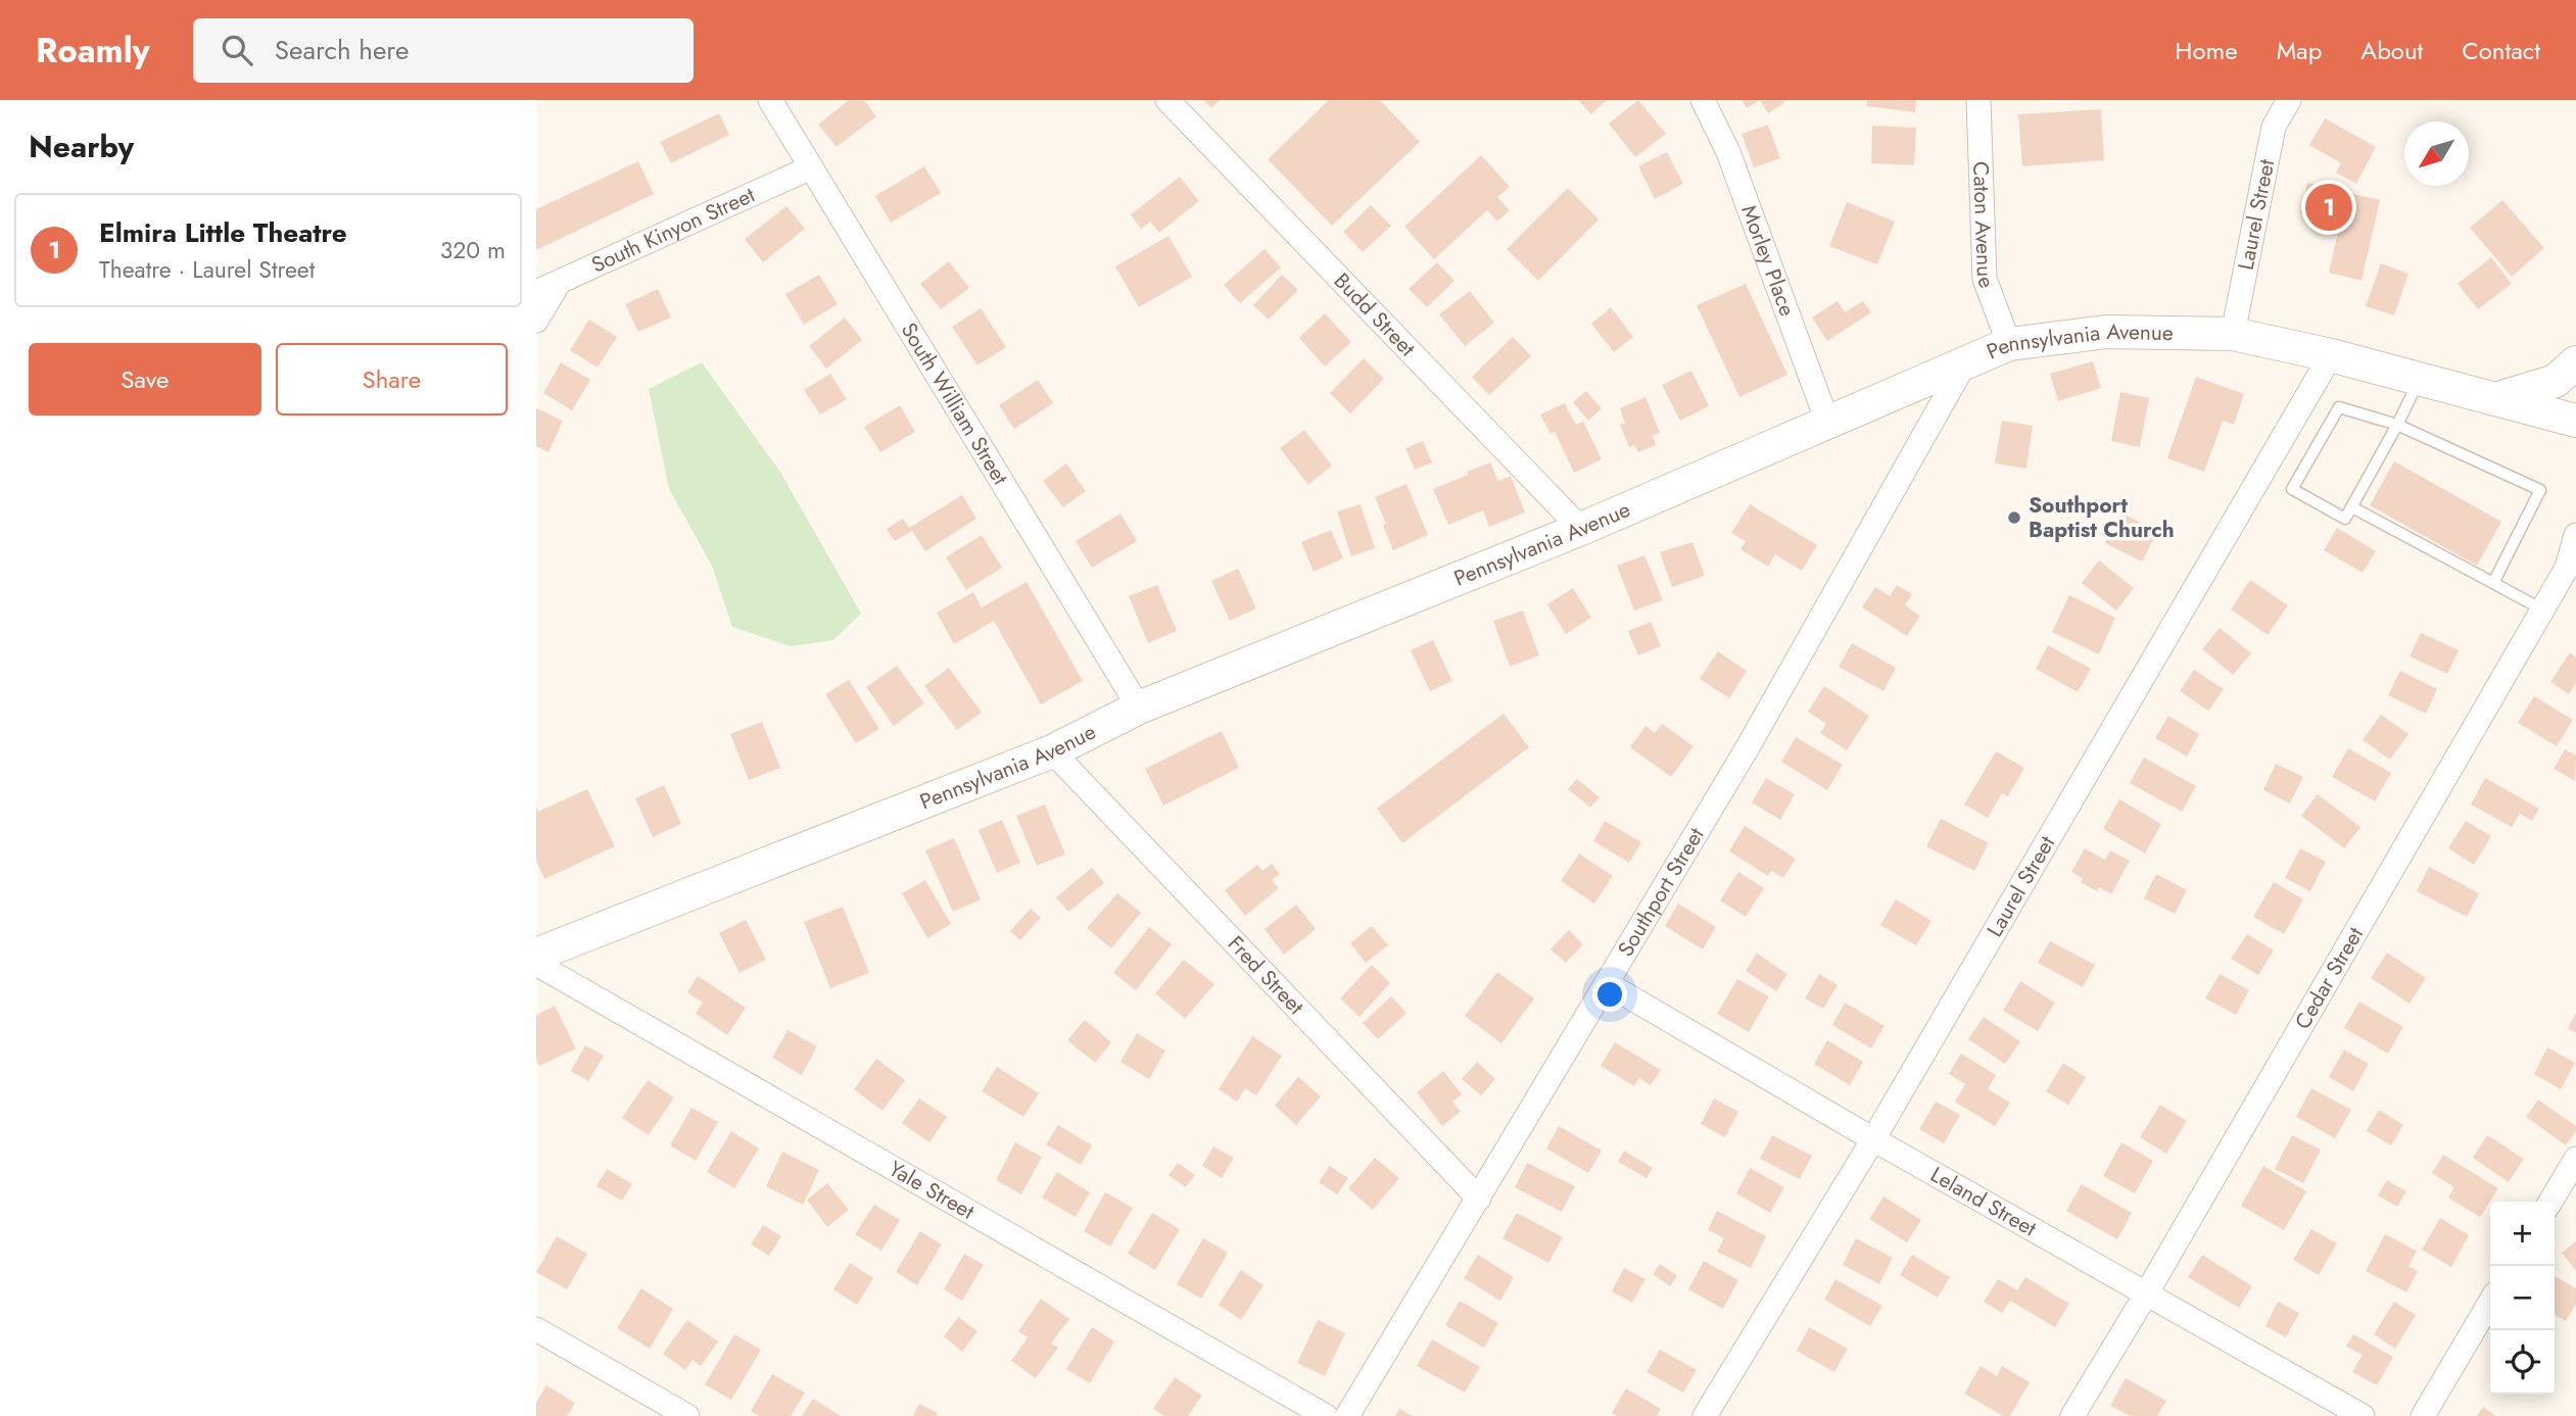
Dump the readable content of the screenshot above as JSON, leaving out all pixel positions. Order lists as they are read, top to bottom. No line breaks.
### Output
{"streets":{"main road":["Pennsylvania Avenue"],"street":["Laurel Street","Caton Avenue","South Kinyon Street","Morley Place","Budd Street","South William Street","Southport Street","Fred Street","Cedar Street","Yale Street","Leland Street"]},"crossings":[["Laurel Street","Pennsylvania Avenue"],["Laurel Street","Leland Street"],["Caton Avenue","Pennsylvania Avenue"],["South Kinyon Street","South William Street"],["Morley Place","Pennsylvania Avenue"],["Budd Street","Pennsylvania Avenue"],["Pennsylvania Avenue","South William Street"],["Pennsylvania Avenue","Southport Street"],["Pennsylvania Avenue","Fred Street"],["Southport Street","Fred Street"],["Southport Street","Leland Street"],["Cedar Street","Leland Street"]],"places":["Southport Baptist Church"],"north":"bottom left","page":{"header":"Roamly","search":"Search here","nav":["Home","Map","About","Contact"],"heading":"Nearby","pins":"1","list":[{"mark":"1","name":"Elmira Little Theatre","note":"Theatre · Laurel Street","value":"320 m"}],"buttons":["Save","Share"],"map_buttons":["+","−"]}}
